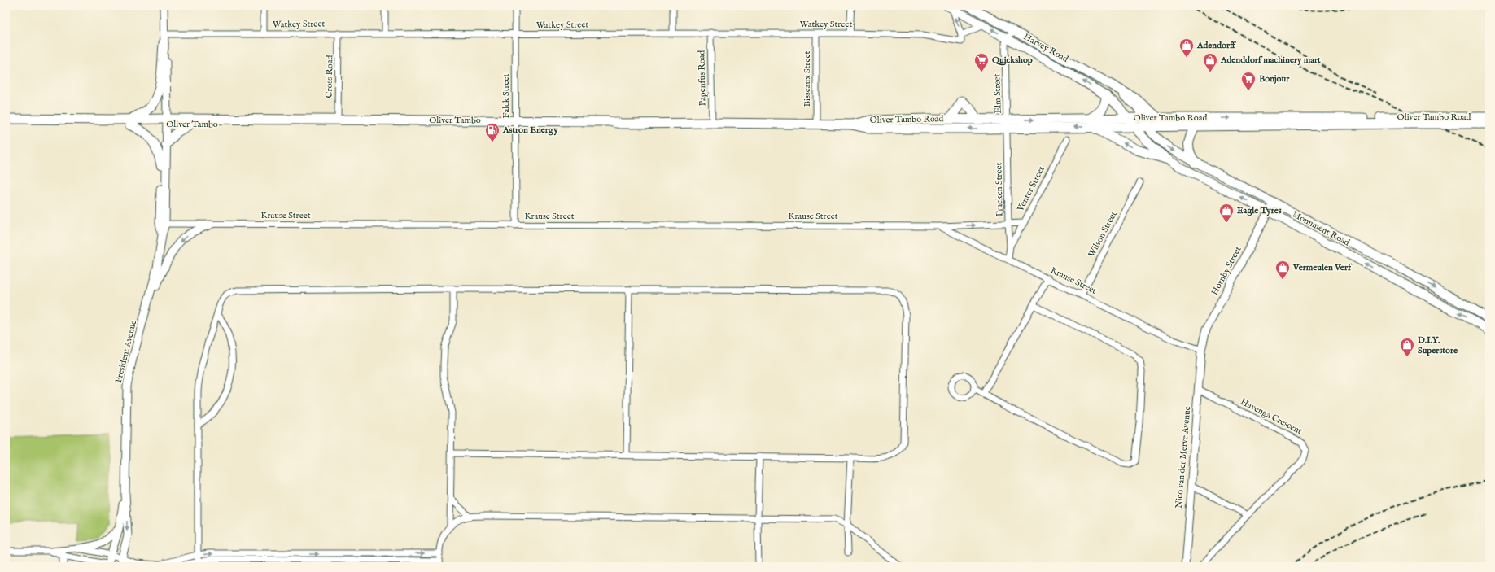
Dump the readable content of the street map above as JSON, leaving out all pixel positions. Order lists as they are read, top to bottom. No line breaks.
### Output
{"streets":{"main road":["Harvey Road","Oliver Tambo Road","Oliver Tambo","Monument Road"],"street":["Watkey Street","Cross Road","Papenfus Road","Bisseaux Street","Elm Street","Falck Street","Venter Street","Fracken Street","Krause Street","Wilson Street","Hornby Street","President Avenue","Havenga Crescent","Nico van der Merve Avenue"]},"crossings":[["Watkey Street","Cross Road"],["Watkey Street","Papenfus Road"],["Watkey Street","Bisseaux Street"],["Watkey Street","Falck Street"],["Harvey Road","Elm Street"],["Harvey Road","Oliver Tambo Road"],["Harvey Road","Monument Road"],["Cross Road","Oliver Tambo"],["Papenfus Road","Oliver Tambo Road"],["Bisseaux Street","Oliver Tambo Road"],["Elm Street","Oliver Tambo Road"],["Elm Street","Fracken Street"],["Falck Street","Oliver Tambo"],["Falck Street","Krause Street"],["Oliver Tambo Road","Oliver Tambo"],["Oliver Tambo Road","Fracken Street"],["Oliver Tambo Road","Monument Road"],["Oliver Tambo","President Avenue"],["Venter Street","Fracken Street"],["Venter Street","Krause Street"],["Fracken Street","Krause Street"],["Krause Street","Wilson Street"],["Krause Street","Hornby Street"],["Krause Street","President Avenue"],["Krause Street","Nico van der Merve Avenue"],["Monument Road","Hornby Street"],["Hornby Street","Nico van der Merve Avenue"],["Havenga Crescent","Nico van der Merve Avenue"]],"places":{"shop":["Adendorff","Adenddorf machinery mart","Eagle Tyres","Vermeulen Verf","D.I.Y. Superstore"],"supermarket":["Quickshop","Bonjour"],"fuel station":["Astron Energy"]}}
